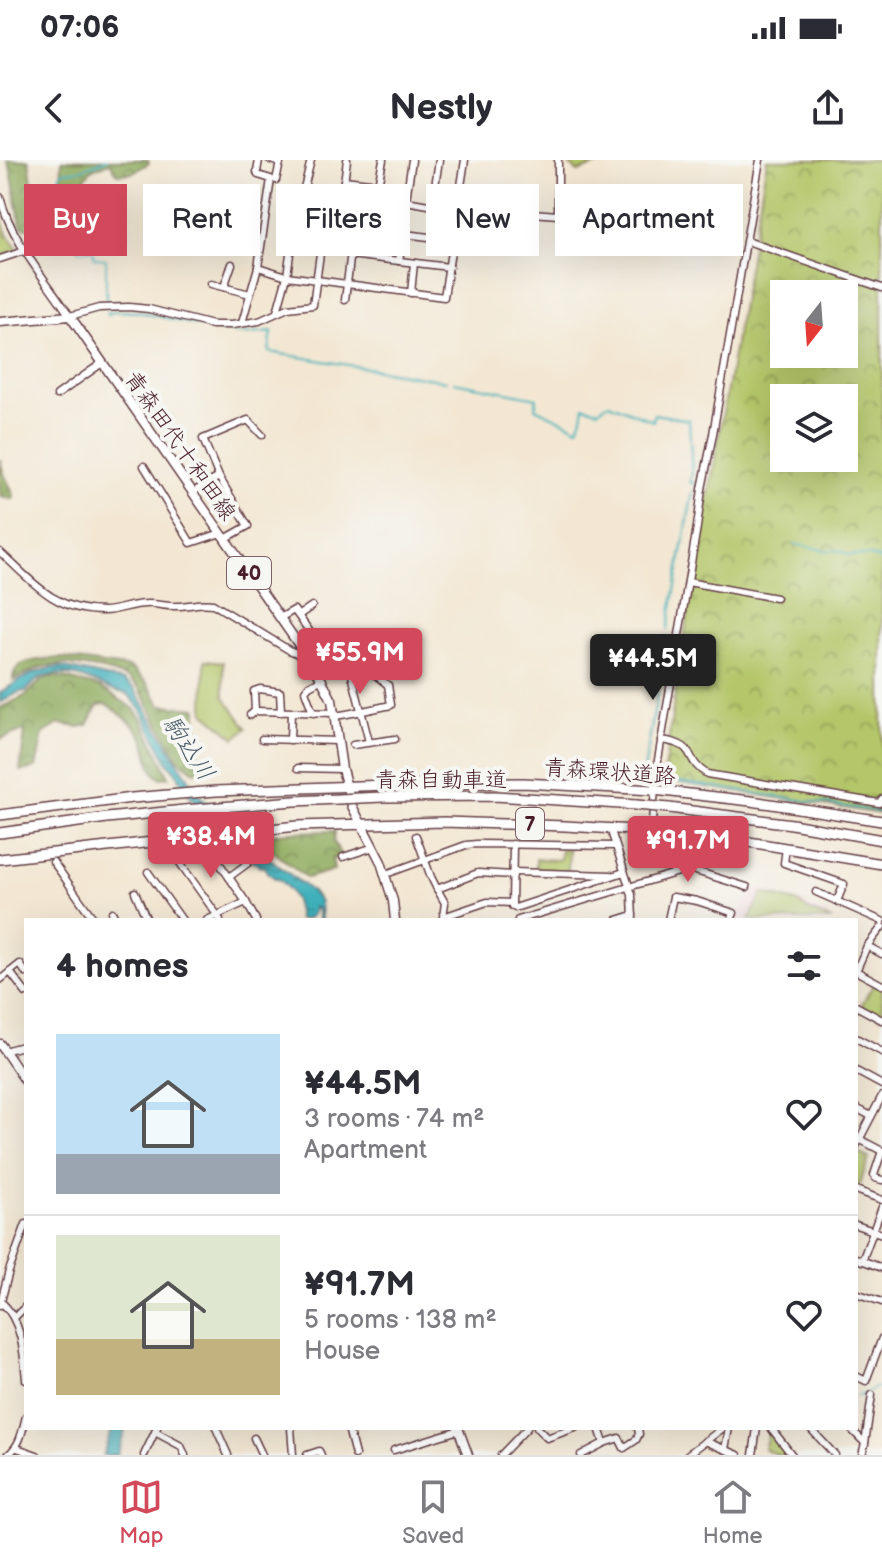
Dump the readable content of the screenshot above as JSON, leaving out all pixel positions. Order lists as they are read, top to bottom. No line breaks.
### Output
{"streets":{"highway":["青森環状道路","青森自動車道","7"],"main road":["青森田代十和田線","40"]},"crossings":[["青森田代十和田線","青森環状道路"],["青森田代十和田線","7"]],"water":["駒込川"],"north":"bottom","page":{"status":"07:06","header":"Nestly","chip":["Buy","Rent","Filters","New","Apartment"],"price":["¥55.9M","¥44.5M","¥38.4M","¥91.7M"],"heading":"4 homes","list":[{"name":"¥44.5M","note":"3 rooms · 74 m² · Apartment"},{"name":"¥91.7M","note":"5 rooms · 138 m² · House"}],"tabs":["Map","Saved","Home"]}}
